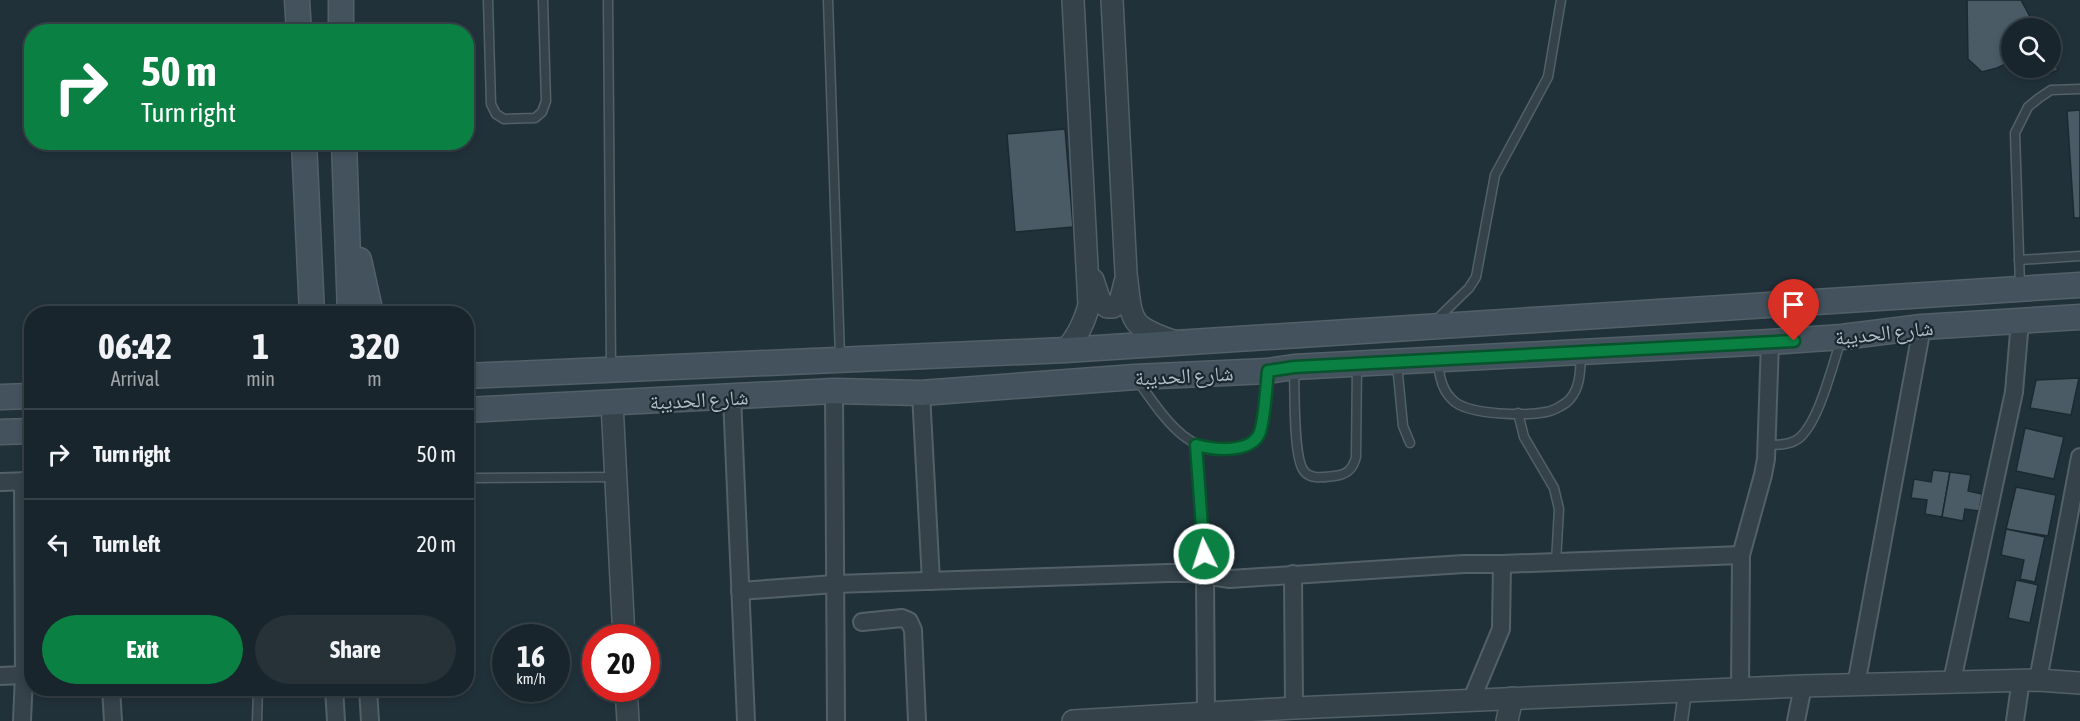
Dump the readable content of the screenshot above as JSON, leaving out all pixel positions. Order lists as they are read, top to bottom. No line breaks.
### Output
{"streets":{"main road":["شارع الحديبة"]},"page":{"turn":["50 m","Turn right"],"eta":["06:42","Arrival","1","min","320","m"],"list":[{"name":"Turn right","value":"50 m"},{"name":"Turn left","value":"20 m"}],"buttons":["Exit","Share"],"speed":"16 km/h","limit":"20"}}
